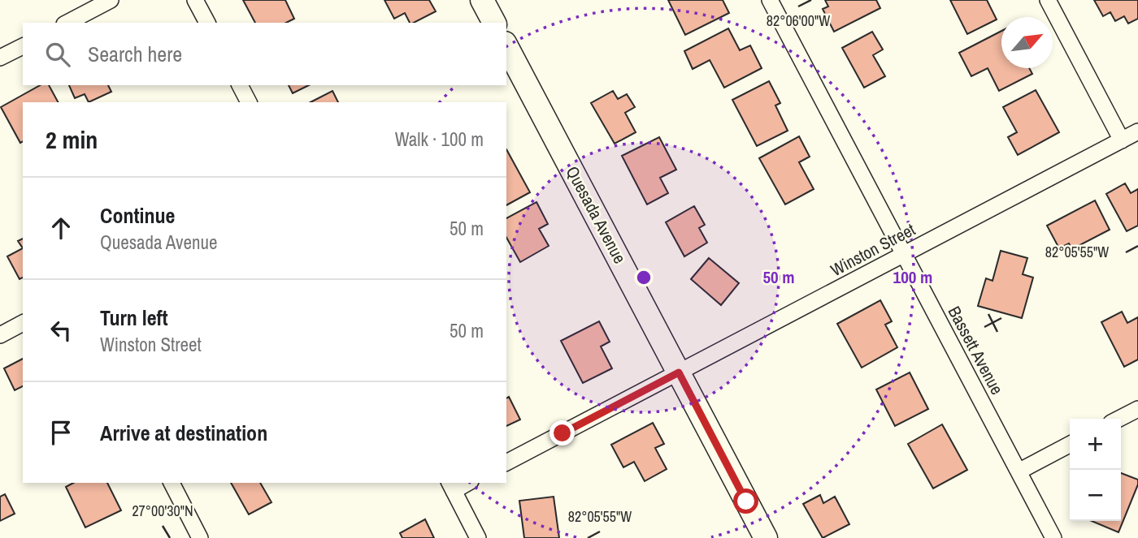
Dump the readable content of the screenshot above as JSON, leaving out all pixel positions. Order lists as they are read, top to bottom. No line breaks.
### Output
{"streets":{"street":["Quesada Avenue","Winston Street","Bassett Avenue"]},"crossings":[["Quesada Avenue","Winston Street"],["Winston Street","Bassett Avenue"]],"north":"top right","page":{"search":"Search here","heading":["2 min","Walk · 100 m"],"list":[["Continue","Quesada Avenue","50 m"],["Turn left","Winston Street","50 m"],"Arrive at destination"],"map_buttons":["+","−"]},"coordinates":["82°06'00\"W","82°05'55\"W","27°00'30\"N"],"rings":["50 m","100 m"]}
